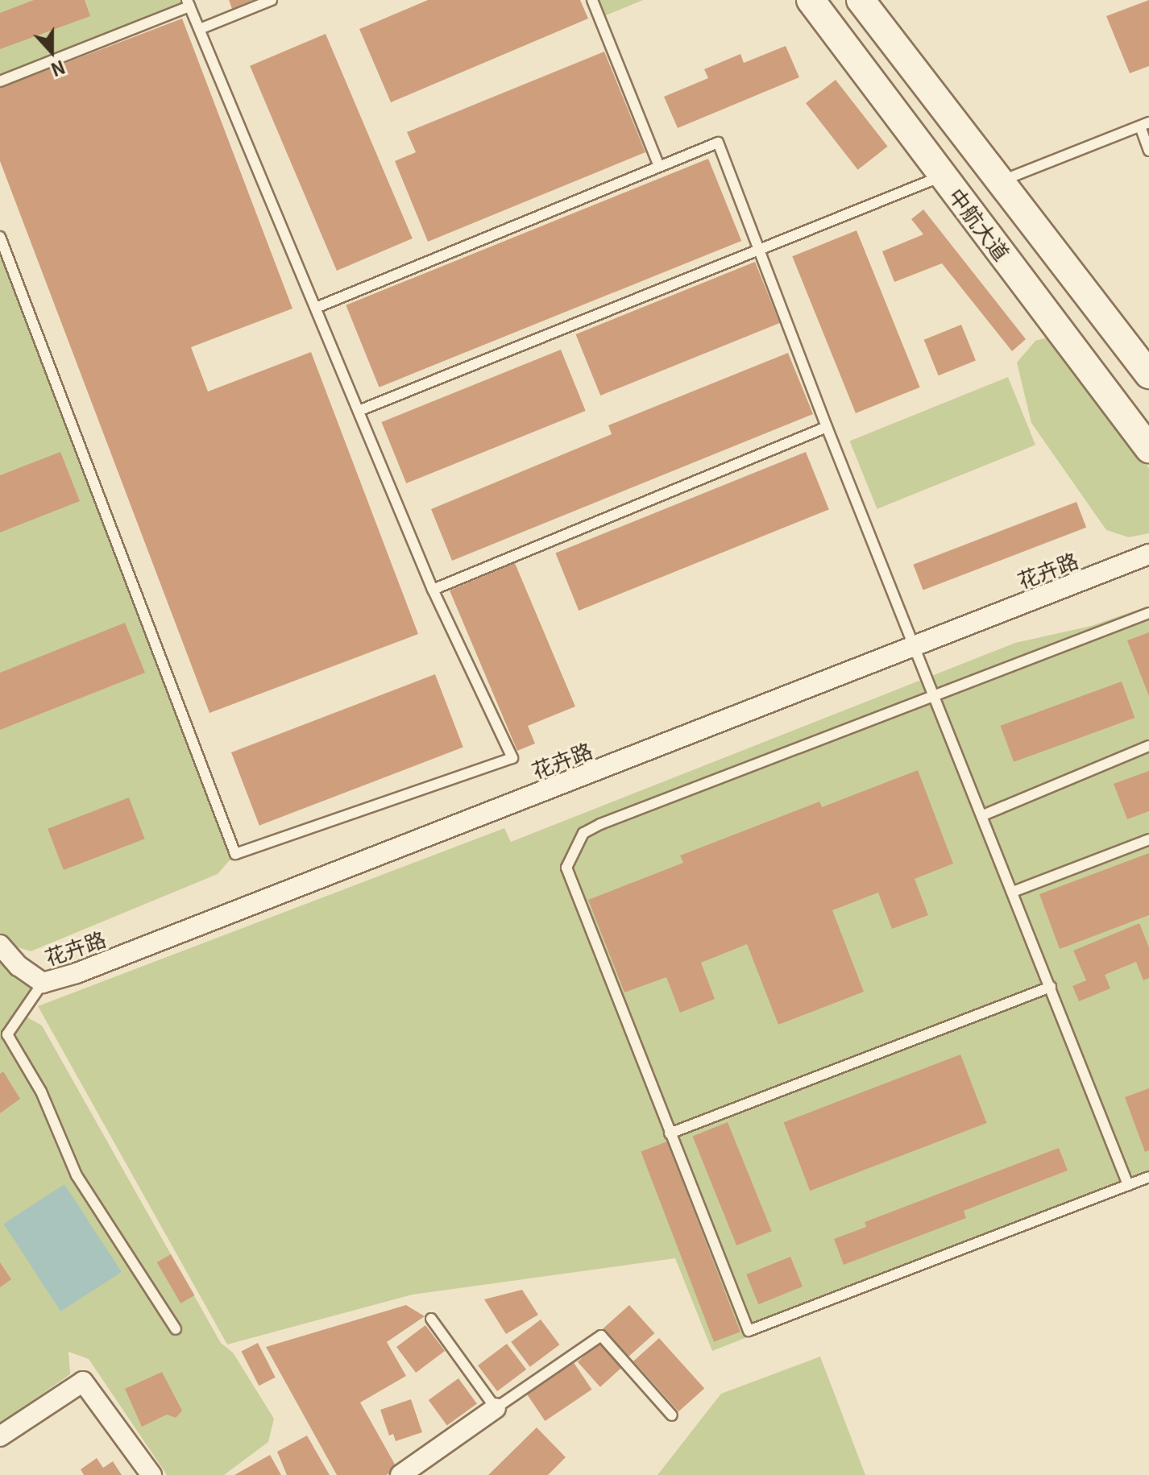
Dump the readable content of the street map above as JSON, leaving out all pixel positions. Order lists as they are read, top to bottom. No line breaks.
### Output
{"streets":{"main road":["中航大道"],"street":["花卉路"]},"north":"bottom"}
